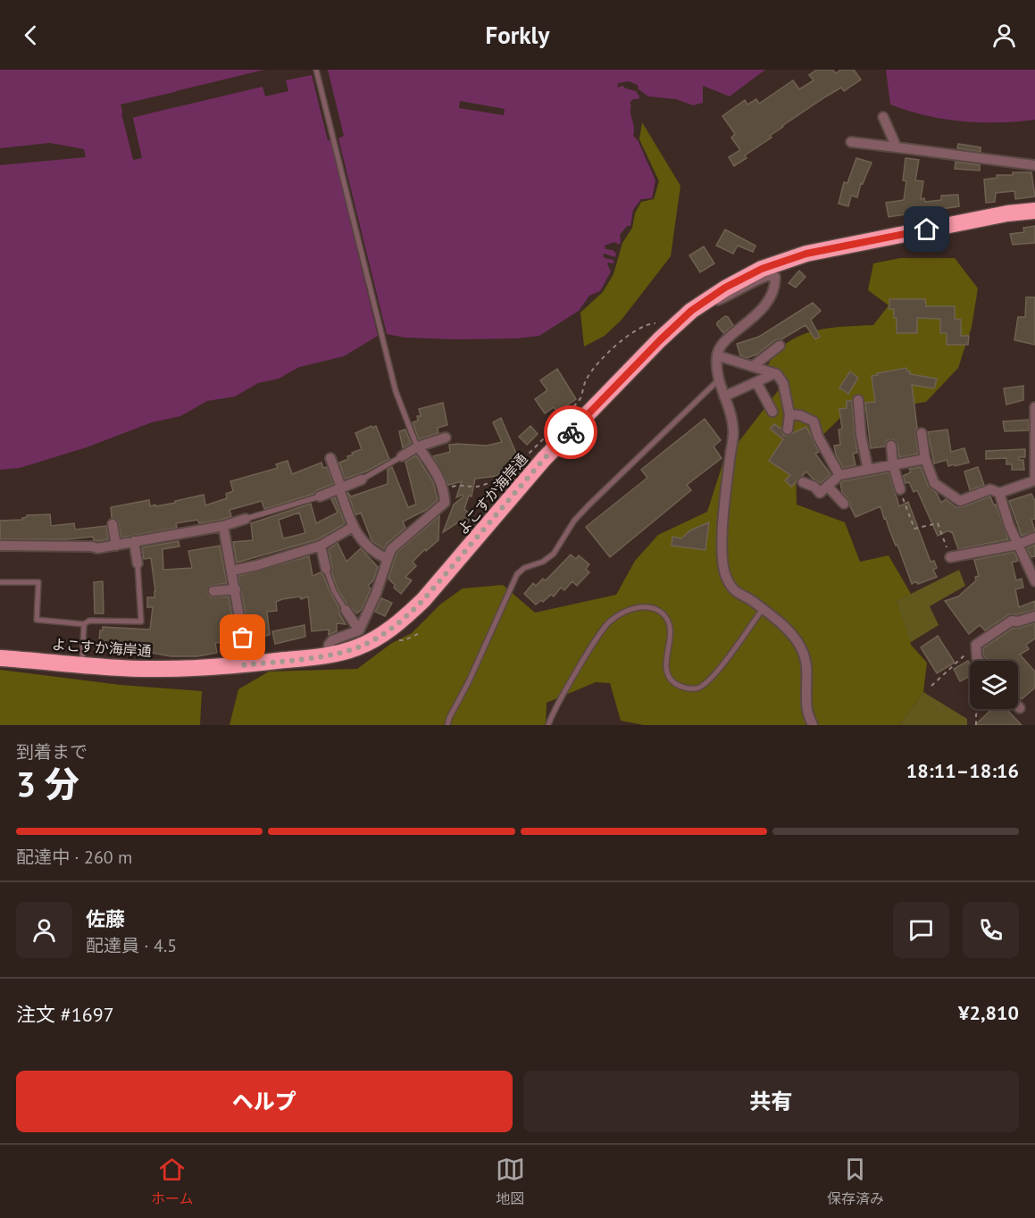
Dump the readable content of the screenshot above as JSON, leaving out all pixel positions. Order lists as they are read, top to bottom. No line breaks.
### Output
{"streets":{"highway":["よこすか海岸通"]},"page":{"header":"Forkly","heading":["3 分","到着まで","18:11–18:16"],"panel":["佐藤","配達員 · 4.5","注文 #1697","¥2,810"],"bar":"配達中 · 260 m","buttons":["ヘルプ","共有"],"tabs":["ホーム","地図","保存済み"]}}
